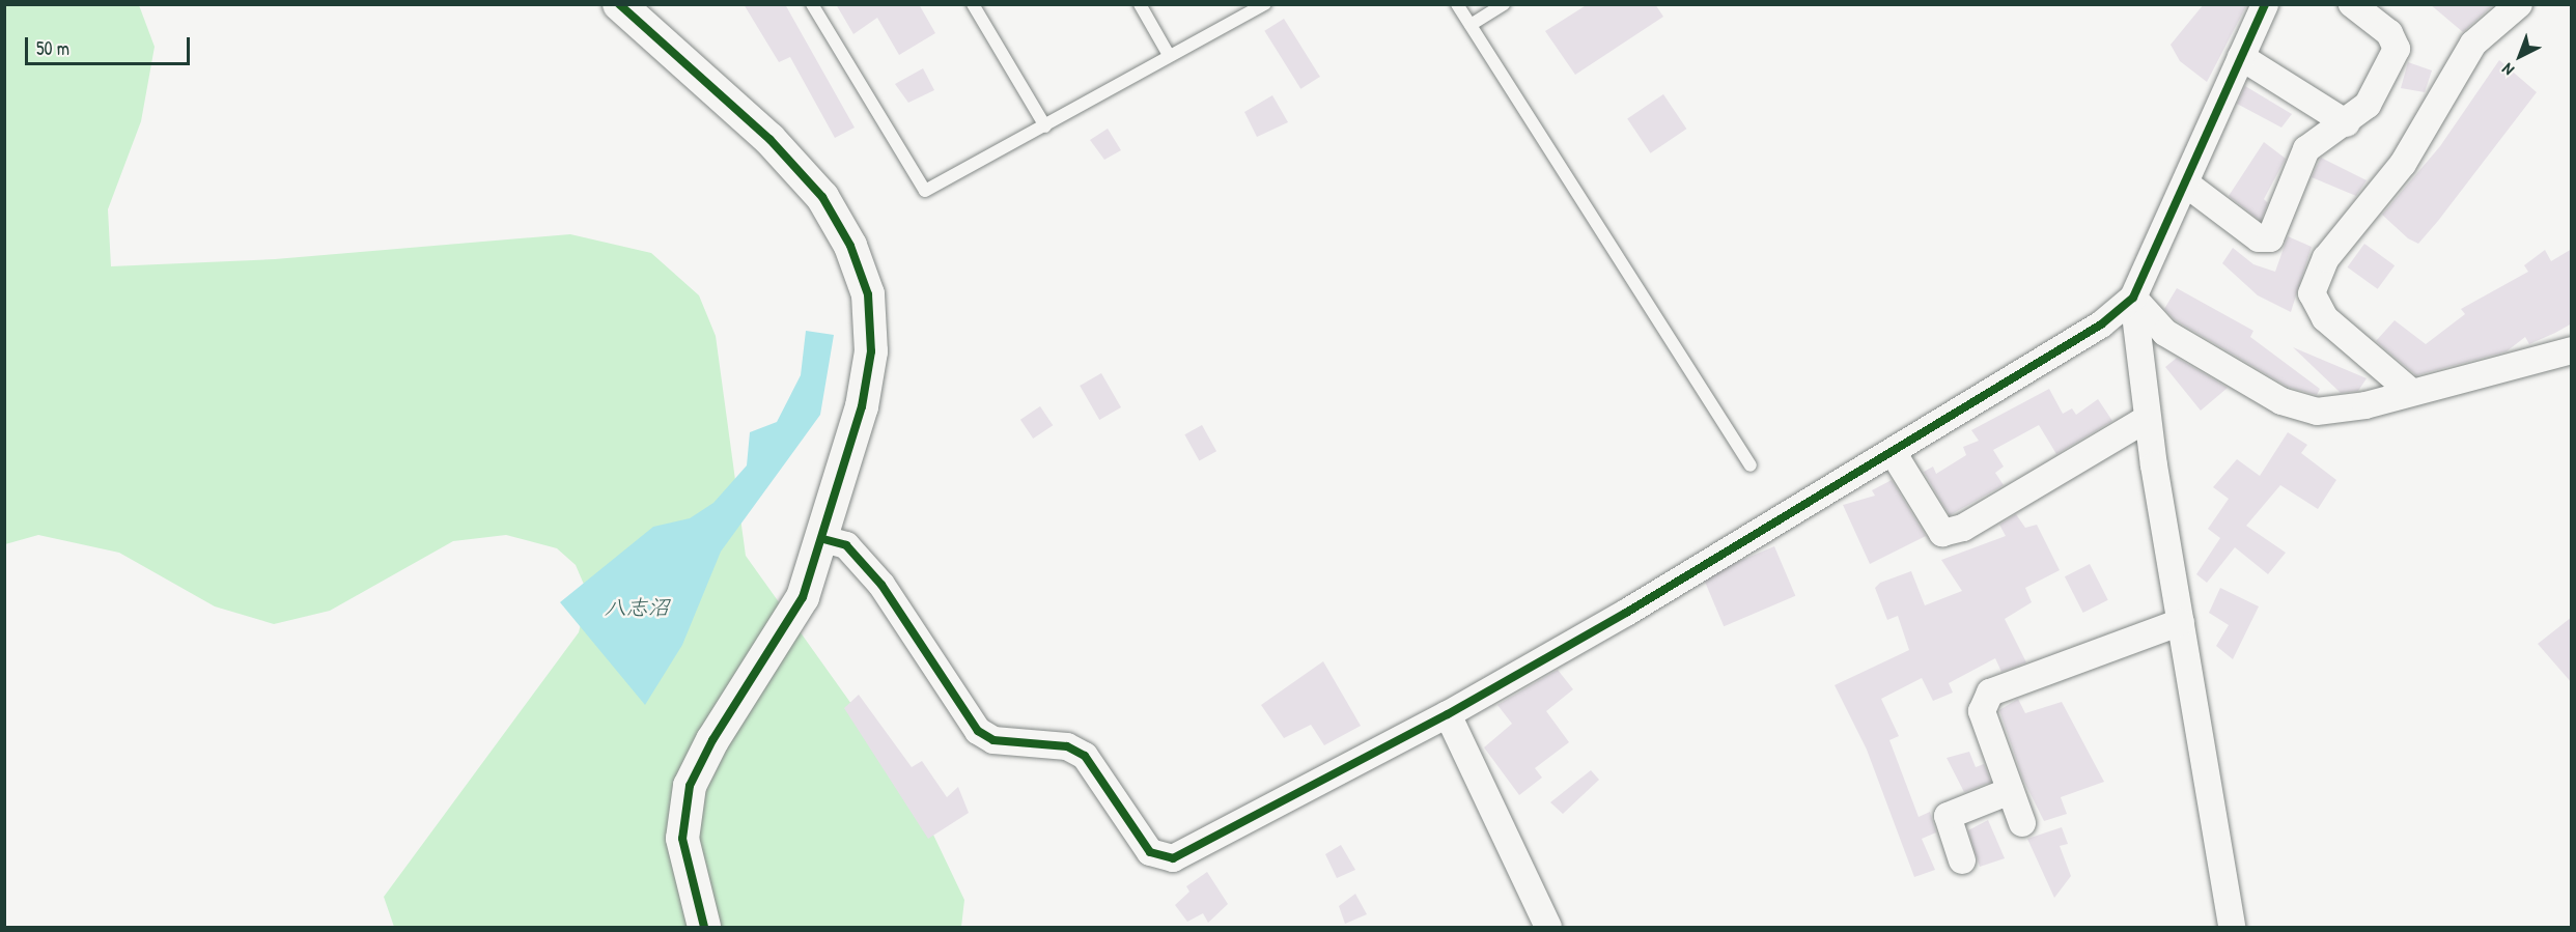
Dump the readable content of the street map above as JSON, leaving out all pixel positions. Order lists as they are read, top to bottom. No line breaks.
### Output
{"water":["八志沼"],"scale_bar":"50 m","north":"bottom left"}
